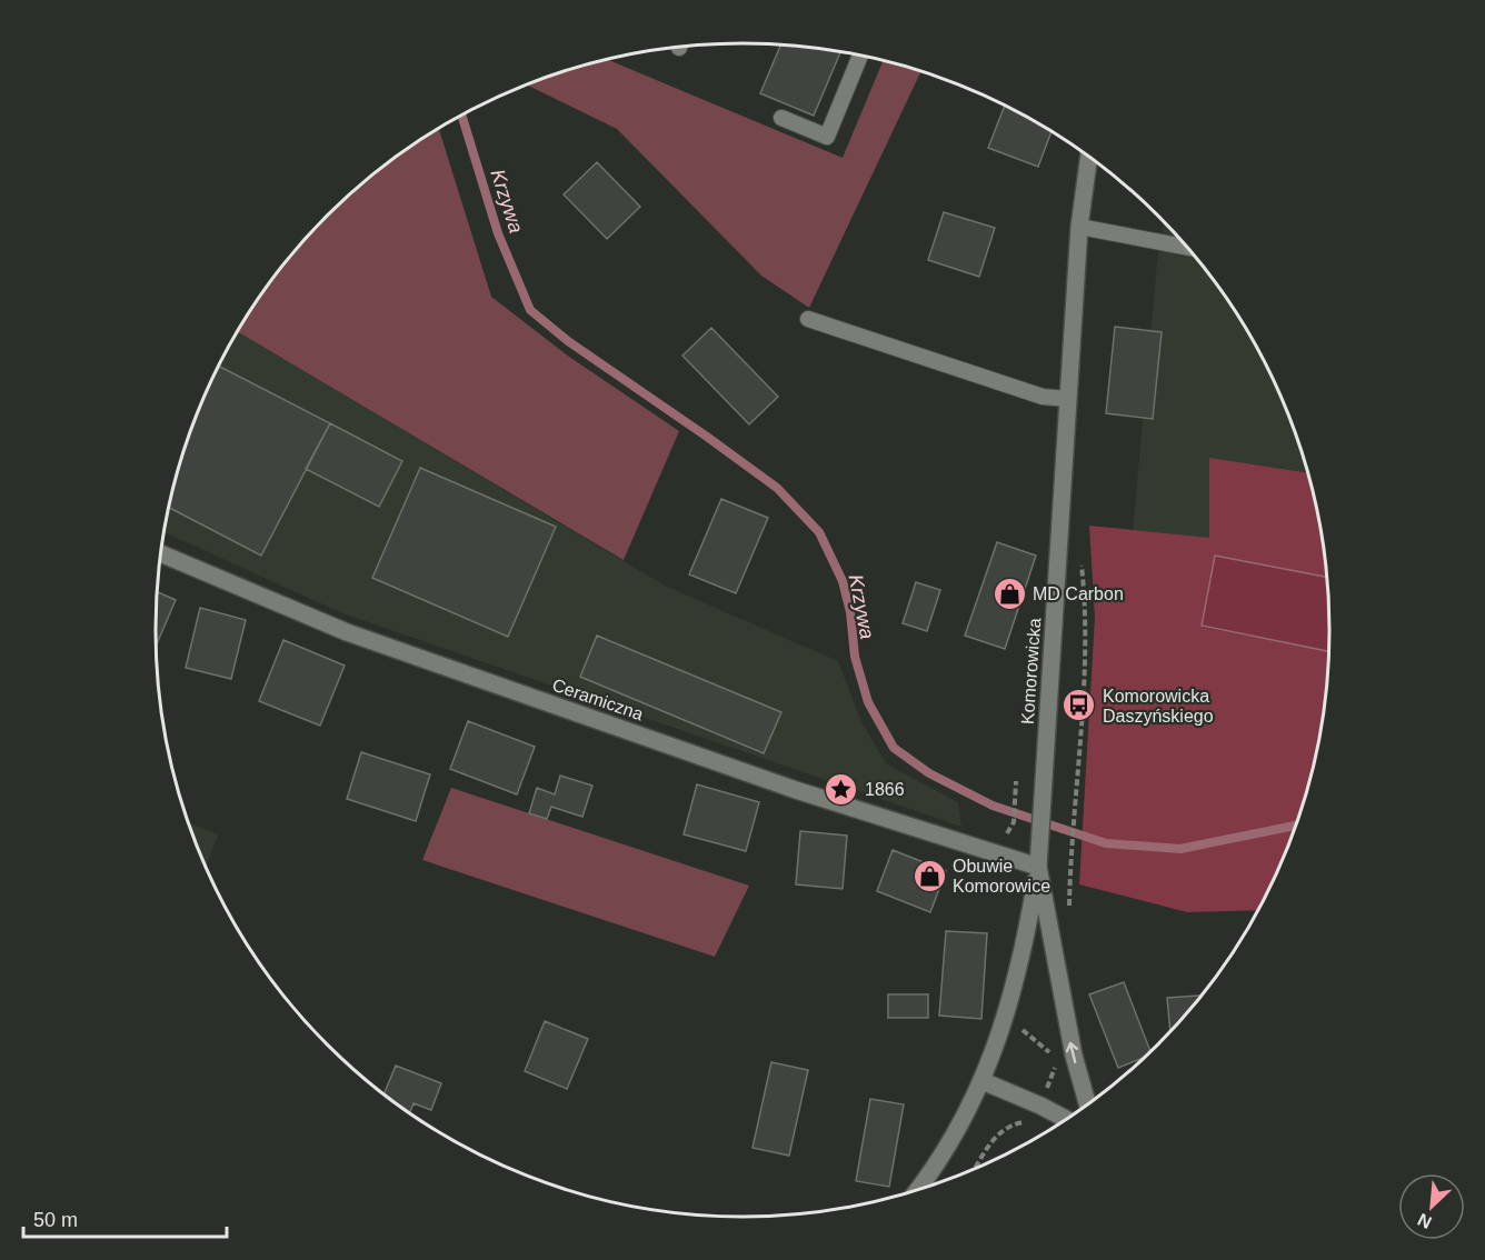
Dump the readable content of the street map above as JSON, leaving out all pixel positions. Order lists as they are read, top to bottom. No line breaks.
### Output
{"streets":{"street":["Komorowicka","Ceramiczna"]},"crossings":[["Komorowicka","Ceramiczna"]],"water":["Krzywa"],"places":{"shop":["MD Carbon","Obuwie Komorowice"],"bus stop":["Komorowicka Daszyńskiego"],"place":["1866"]},"scale_bar":"50 m","north":"bottom left"}
